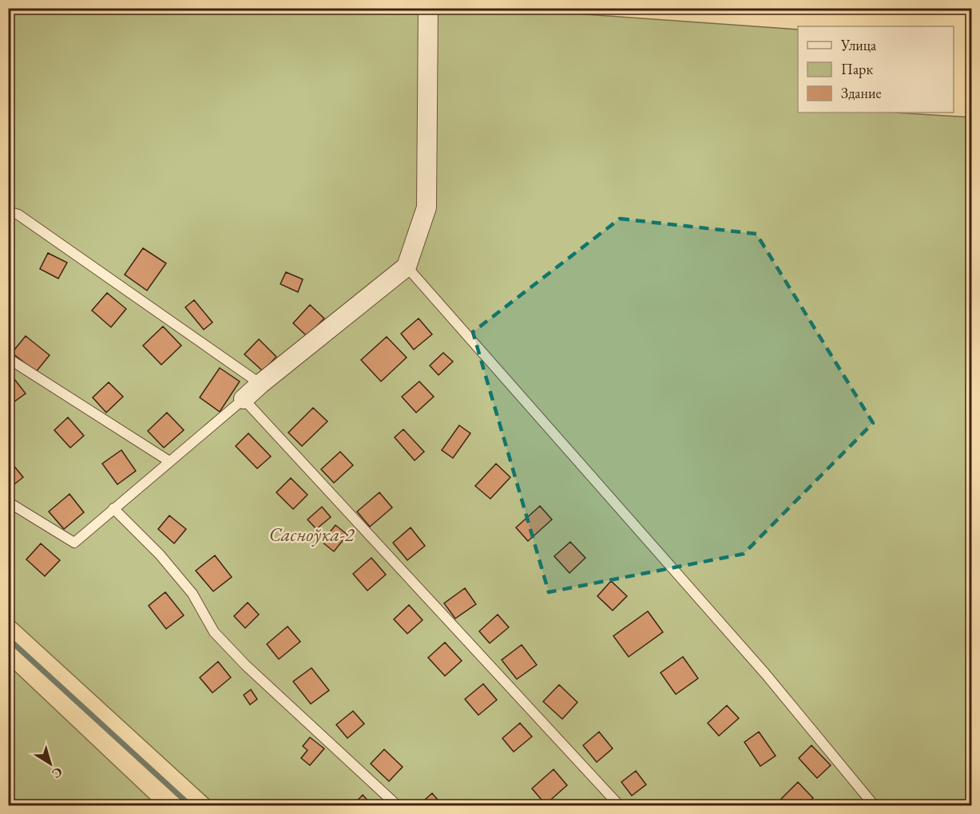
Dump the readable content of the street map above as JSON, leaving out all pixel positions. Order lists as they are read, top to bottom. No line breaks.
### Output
{"parks":["Сасноўка-2"],"legend":["Улица","Парк","Здание"],"north":"bottom right"}
